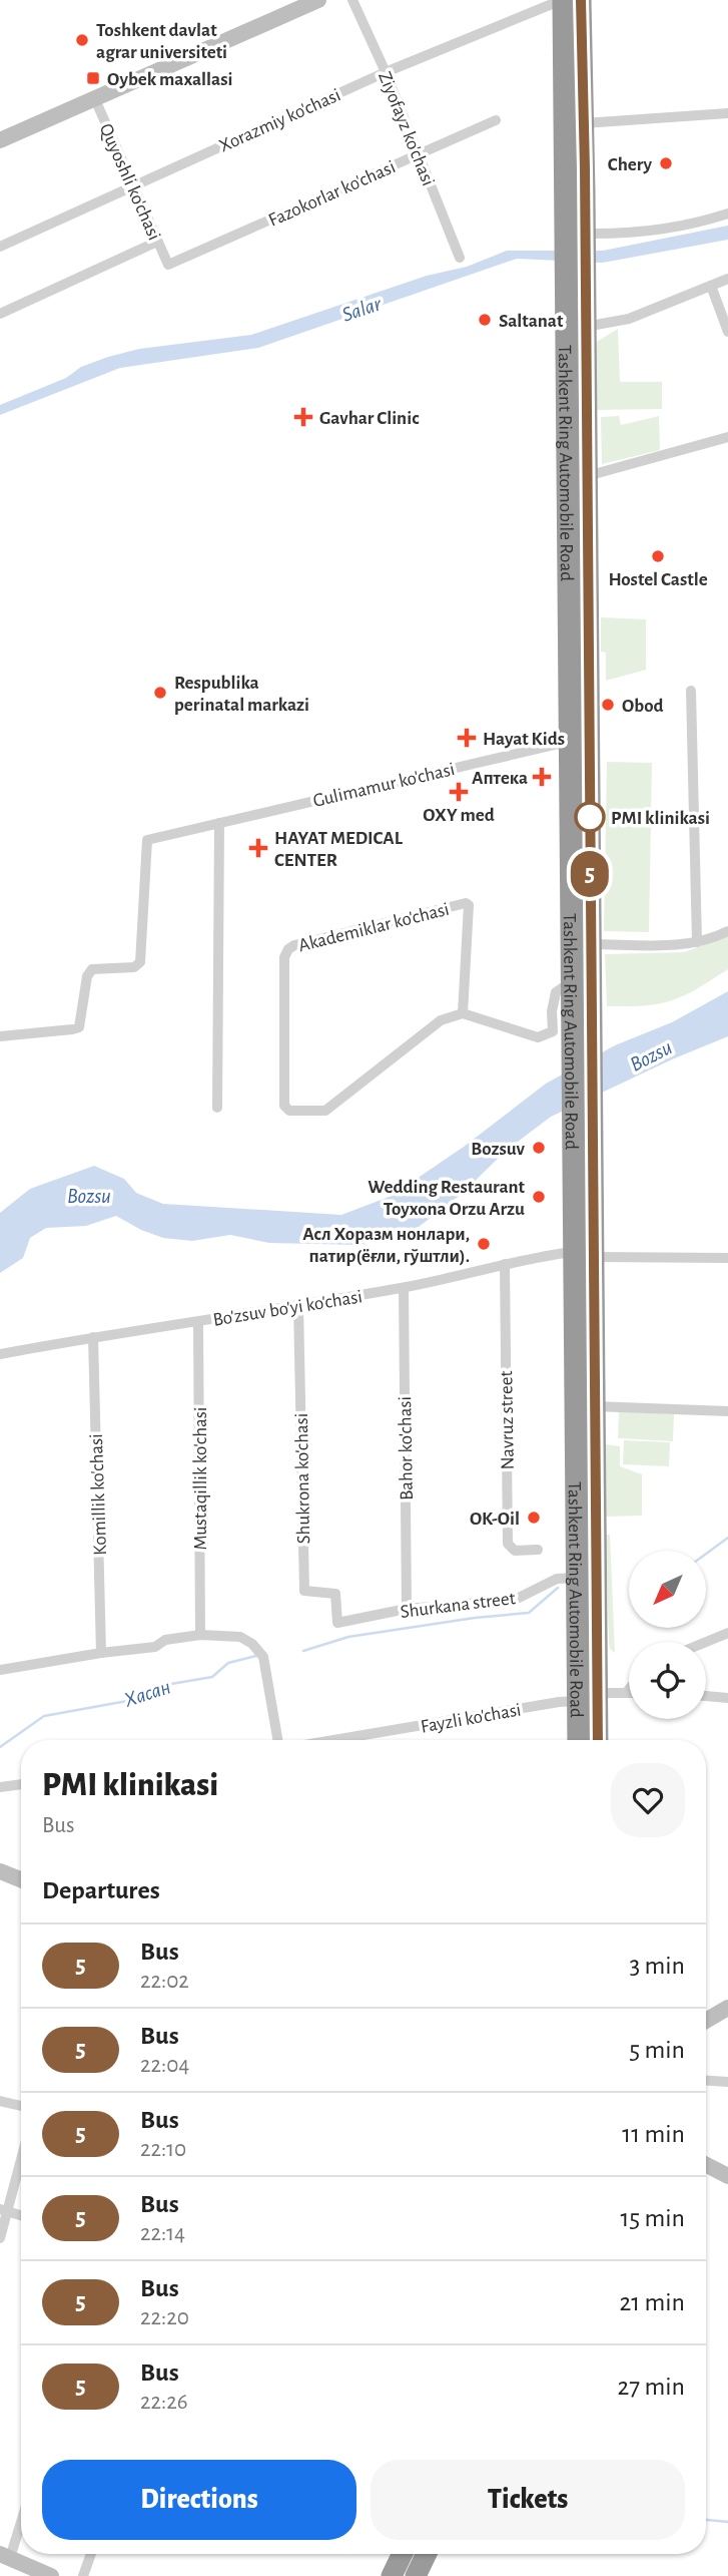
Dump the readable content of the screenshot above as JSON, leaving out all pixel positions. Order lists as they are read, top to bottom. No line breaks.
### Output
{"streets":{"highway":["Tashkent Ring Automobile Road"],"street":["Xorazmiy ko'chasi","Ziyofayz ko'chasi","Quyoshli ko'chasi","Fazokorlar ko'chasi","Gulimamur ko'chasi","Akademiklar ko'chasi","Bo'zsuv bo'yi ko'chasi","Navruz street","Bahor ko'chasi","Mustaqillik ko'chasi","Shukrona ko'chasi","Komillik ko'chasi","Shurkana street","Fayzli ko'chasi"]},"crossings":[["Xorazmiy ko'chasi","Ziyofayz ko'chasi"],["Xorazmiy ko'chasi","Quyoshli ko'chasi"],["Ziyofayz ko'chasi","Fazokorlar ko'chasi"],["Quyoshli ko'chasi","Fazokorlar ko'chasi"],["Tashkent Ring Automobile Road","Gulimamur ko'chasi"],["Tashkent Ring Automobile Road","Bo'zsuv bo'yi ko'chasi"],["Tashkent Ring Automobile Road","Shurkana street"],["Tashkent Ring Automobile Road","Fayzli ko'chasi"],["Bo'zsuv bo'yi ko'chasi","Navruz street"],["Bo'zsuv bo'yi ko'chasi","Bahor ko'chasi"],["Bo'zsuv bo'yi ko'chasi","Mustaqillik ko'chasi"],["Bo'zsuv bo'yi ko'chasi","Shukrona ko'chasi"],["Bo'zsuv bo'yi ko'chasi","Komillik ko'chasi"],["Bahor ko'chasi","Shukrona ko'chasi"],["Bahor ko'chasi","Shurkana street"],["Shukrona ko'chasi","Shurkana street"]],"water":["Salar","Bozsu","Хасан"],"places":{"other":["Toshkent davlat agrar universiteti","Chery","Saltanat","Hostel Castle","Respublika perinatal markazi","Obod","PMI klinikasi","Bozsuv","Wedding Restaurant Toyxona Orzu Arzu","Асл Хоразм нонлари, патир(ёғли, гўштли).","OK-Oil"],"transit":["Oybek maxallasi"],"health":["Gavhar Clinic","Hayat Kids","Аптека","OXY med","HAYAT MEDICAL CENTER"]},"lines":["bus line 5"],"north":"bottom left","page":{"on_map":"5","heading":[["PMI klinikasi","Bus"],"Departures"],"list":[{"mark":"5","name":"Bus","note":"22:02","value":"3 min"},{"mark":"5","name":"Bus","note":"22:04","value":"5 min"},{"mark":"5","name":"Bus","note":"22:10","value":"11 min"},{"mark":"5","name":"Bus","note":"22:14","value":"15 min"},{"mark":"5","name":"Bus","note":"22:20","value":"21 min"},{"mark":"5","name":"Bus","note":"22:26","value":"27 min"}],"buttons":["Directions","Tickets"]}}
